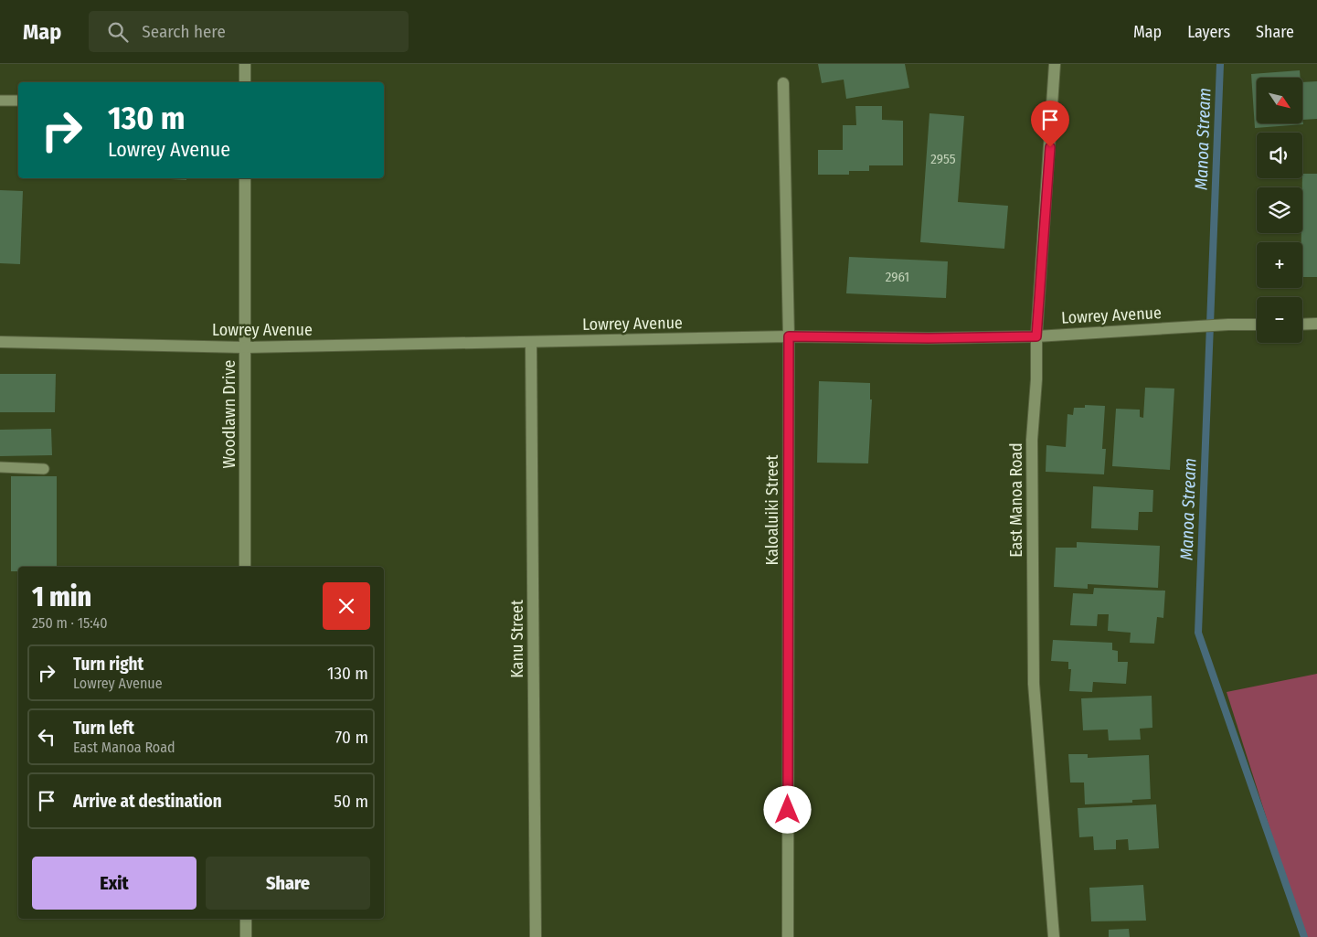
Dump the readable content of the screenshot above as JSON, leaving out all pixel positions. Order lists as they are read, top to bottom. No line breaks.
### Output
{"streets":{"street":["Lowrey Avenue","Woodlawn Drive","East Manoa Road","Kaloaluiki Street","Kanu Street"]},"crossings":[["Lowrey Avenue","Woodlawn Drive"],["Lowrey Avenue","East Manoa Road"],["Lowrey Avenue","Kaloaluiki Street"],["Lowrey Avenue","Kanu Street"]],"water":["Manoa Stream"],"house_numbers":["2955","2961"],"north":"bottom right","page":{"header":"Map","search":"Search here","nav":["Map","Layers","Share"],"map_buttons":["+","−"],"turn":["130 m","Lowrey Avenue"],"heading":["1 min","250 m · 15:40"],"list":[{"name":"Turn right","note":"Lowrey Avenue","value":"130 m"},{"name":"Turn left","note":"East Manoa Road","value":"70 m"},{"name":"Arrive at destination","value":"50 m"}],"buttons":["Exit","Share"]}}
